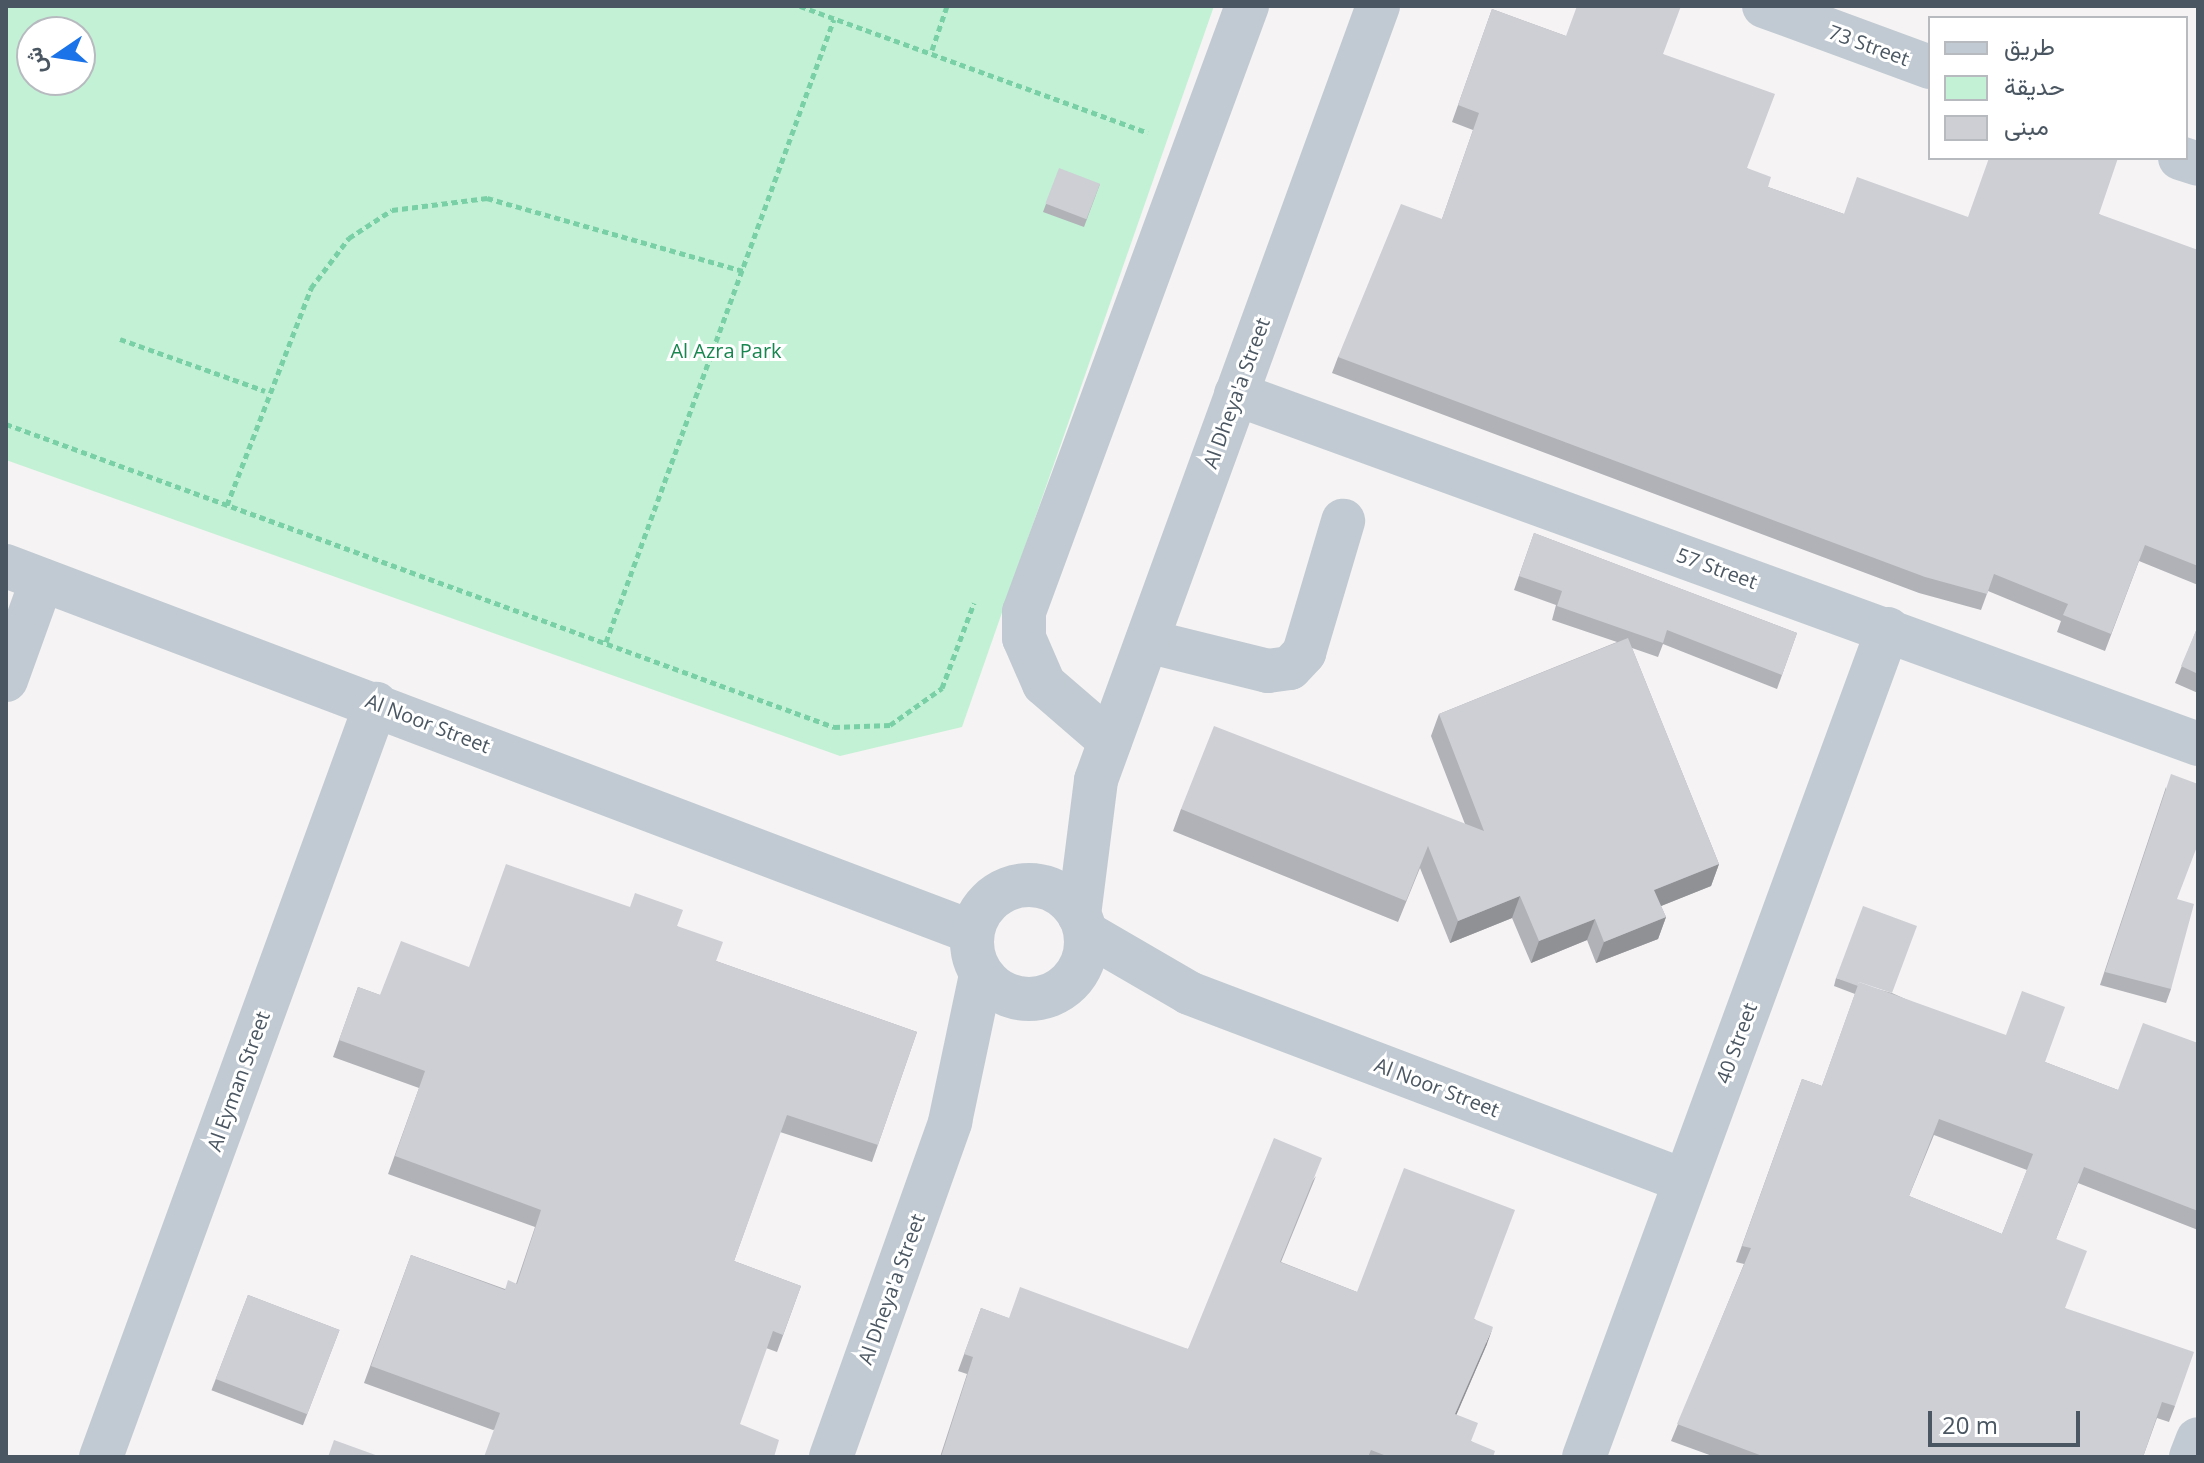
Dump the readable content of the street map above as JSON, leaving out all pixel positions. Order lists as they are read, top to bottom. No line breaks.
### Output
{"streets":{"street":["73 Street","Al Dheya'a Street","57 Street","Al Noor Street","40 Street","Al Eyman Street"]},"crossings":[["Al Dheya'a Street","57 Street"],["Al Dheya'a Street","Al Noor Street"],["57 Street","40 Street"],["Al Noor Street","40 Street"],["Al Noor Street","Al Eyman Street"]],"parks":["Al Azra Park"],"legend":["طريق","حديقة","مبنى"],"scale_bar":"20 m","north":"left"}
